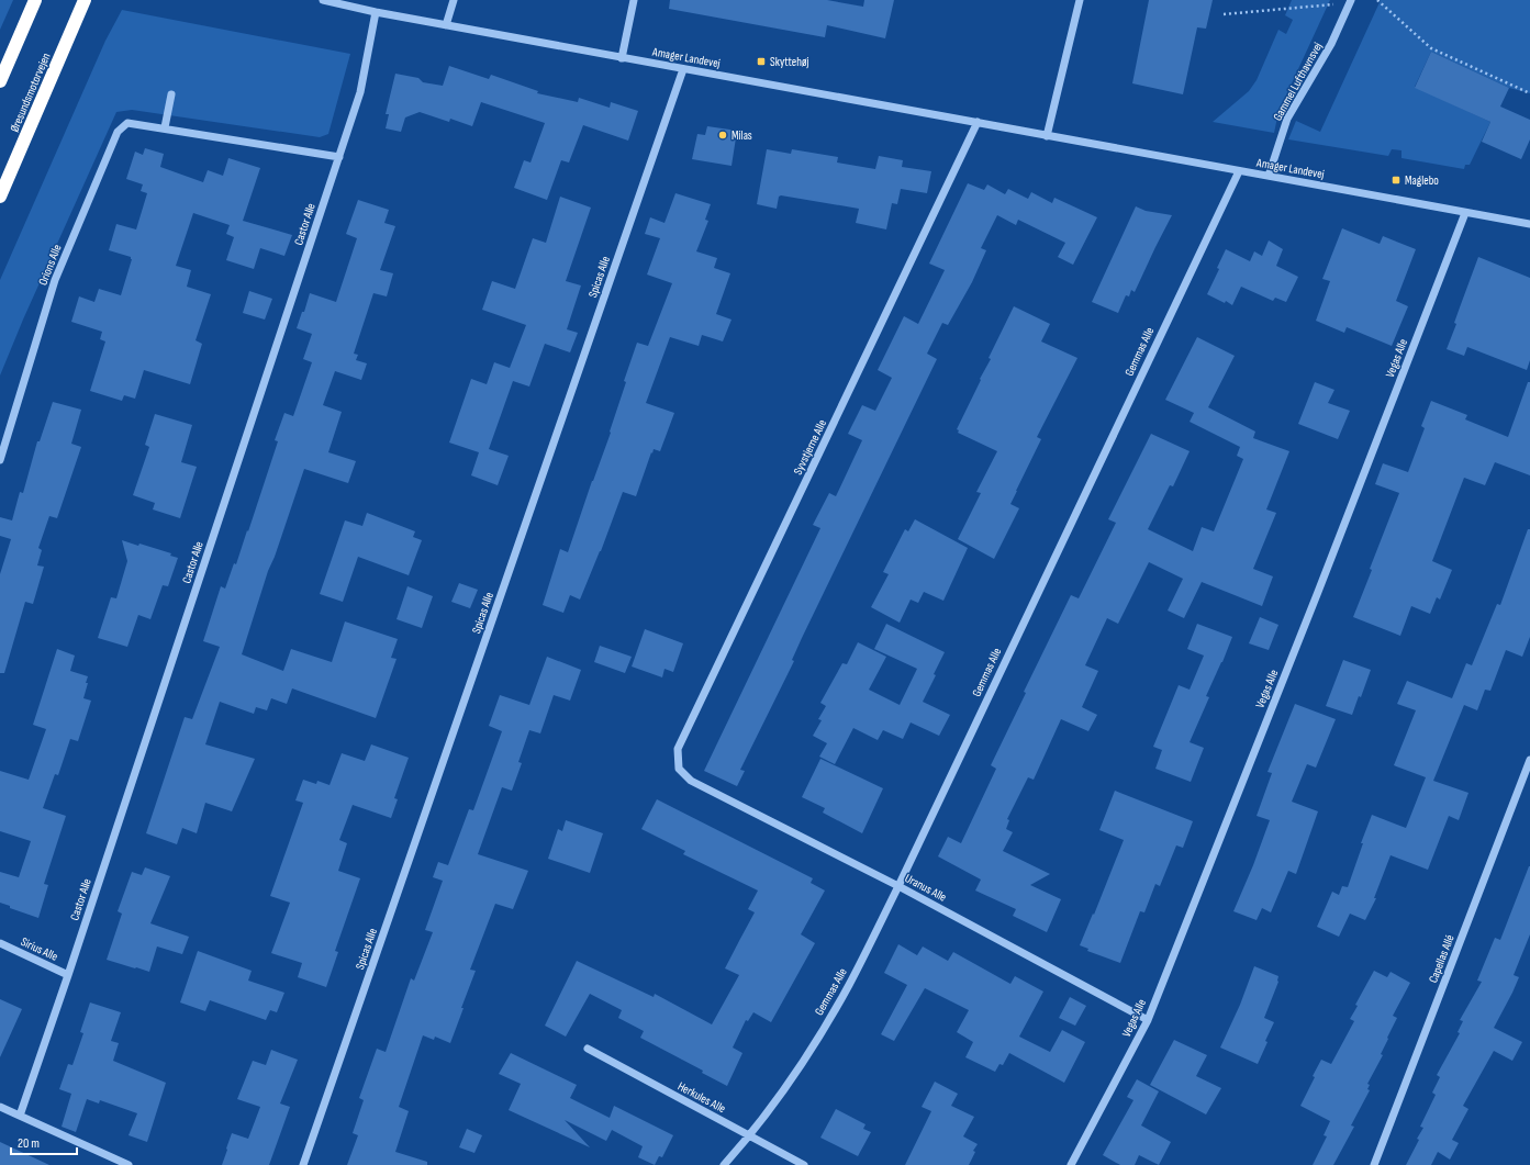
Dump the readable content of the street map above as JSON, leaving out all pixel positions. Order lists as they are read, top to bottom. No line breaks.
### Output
{"streets":{"highway":["Øresundsmotorvejen"],"street":["Amager Landevej","Gammel Lufthavnsvej","Castor Alle","Orions Alle","Spicas Alle","Gemmas Alle","Vegas Alle","Syvstjerne Alle","Uranus Alle","Sirius Alle","Capellas Allé","Herkules Alle"]},"crossings":[["Amager Landevej","Gammel Lufthavnsvej"],["Amager Landevej","Castor Alle"],["Amager Landevej","Spicas Alle"],["Amager Landevej","Gemmas Alle"],["Amager Landevej","Vegas Alle"],["Amager Landevej","Syvstjerne Alle"],["Castor Alle","Orions Alle"],["Castor Alle","Sirius Alle"],["Gemmas Alle","Uranus Alle"],["Gemmas Alle","Herkules Alle"],["Vegas Alle","Uranus Alle"],["Syvstjerne Alle","Uranus Alle"]],"places":{"transit":["Skyttehøj","Maglebo"],"other":["Milas"]},"scale_bar":"20 m"}
